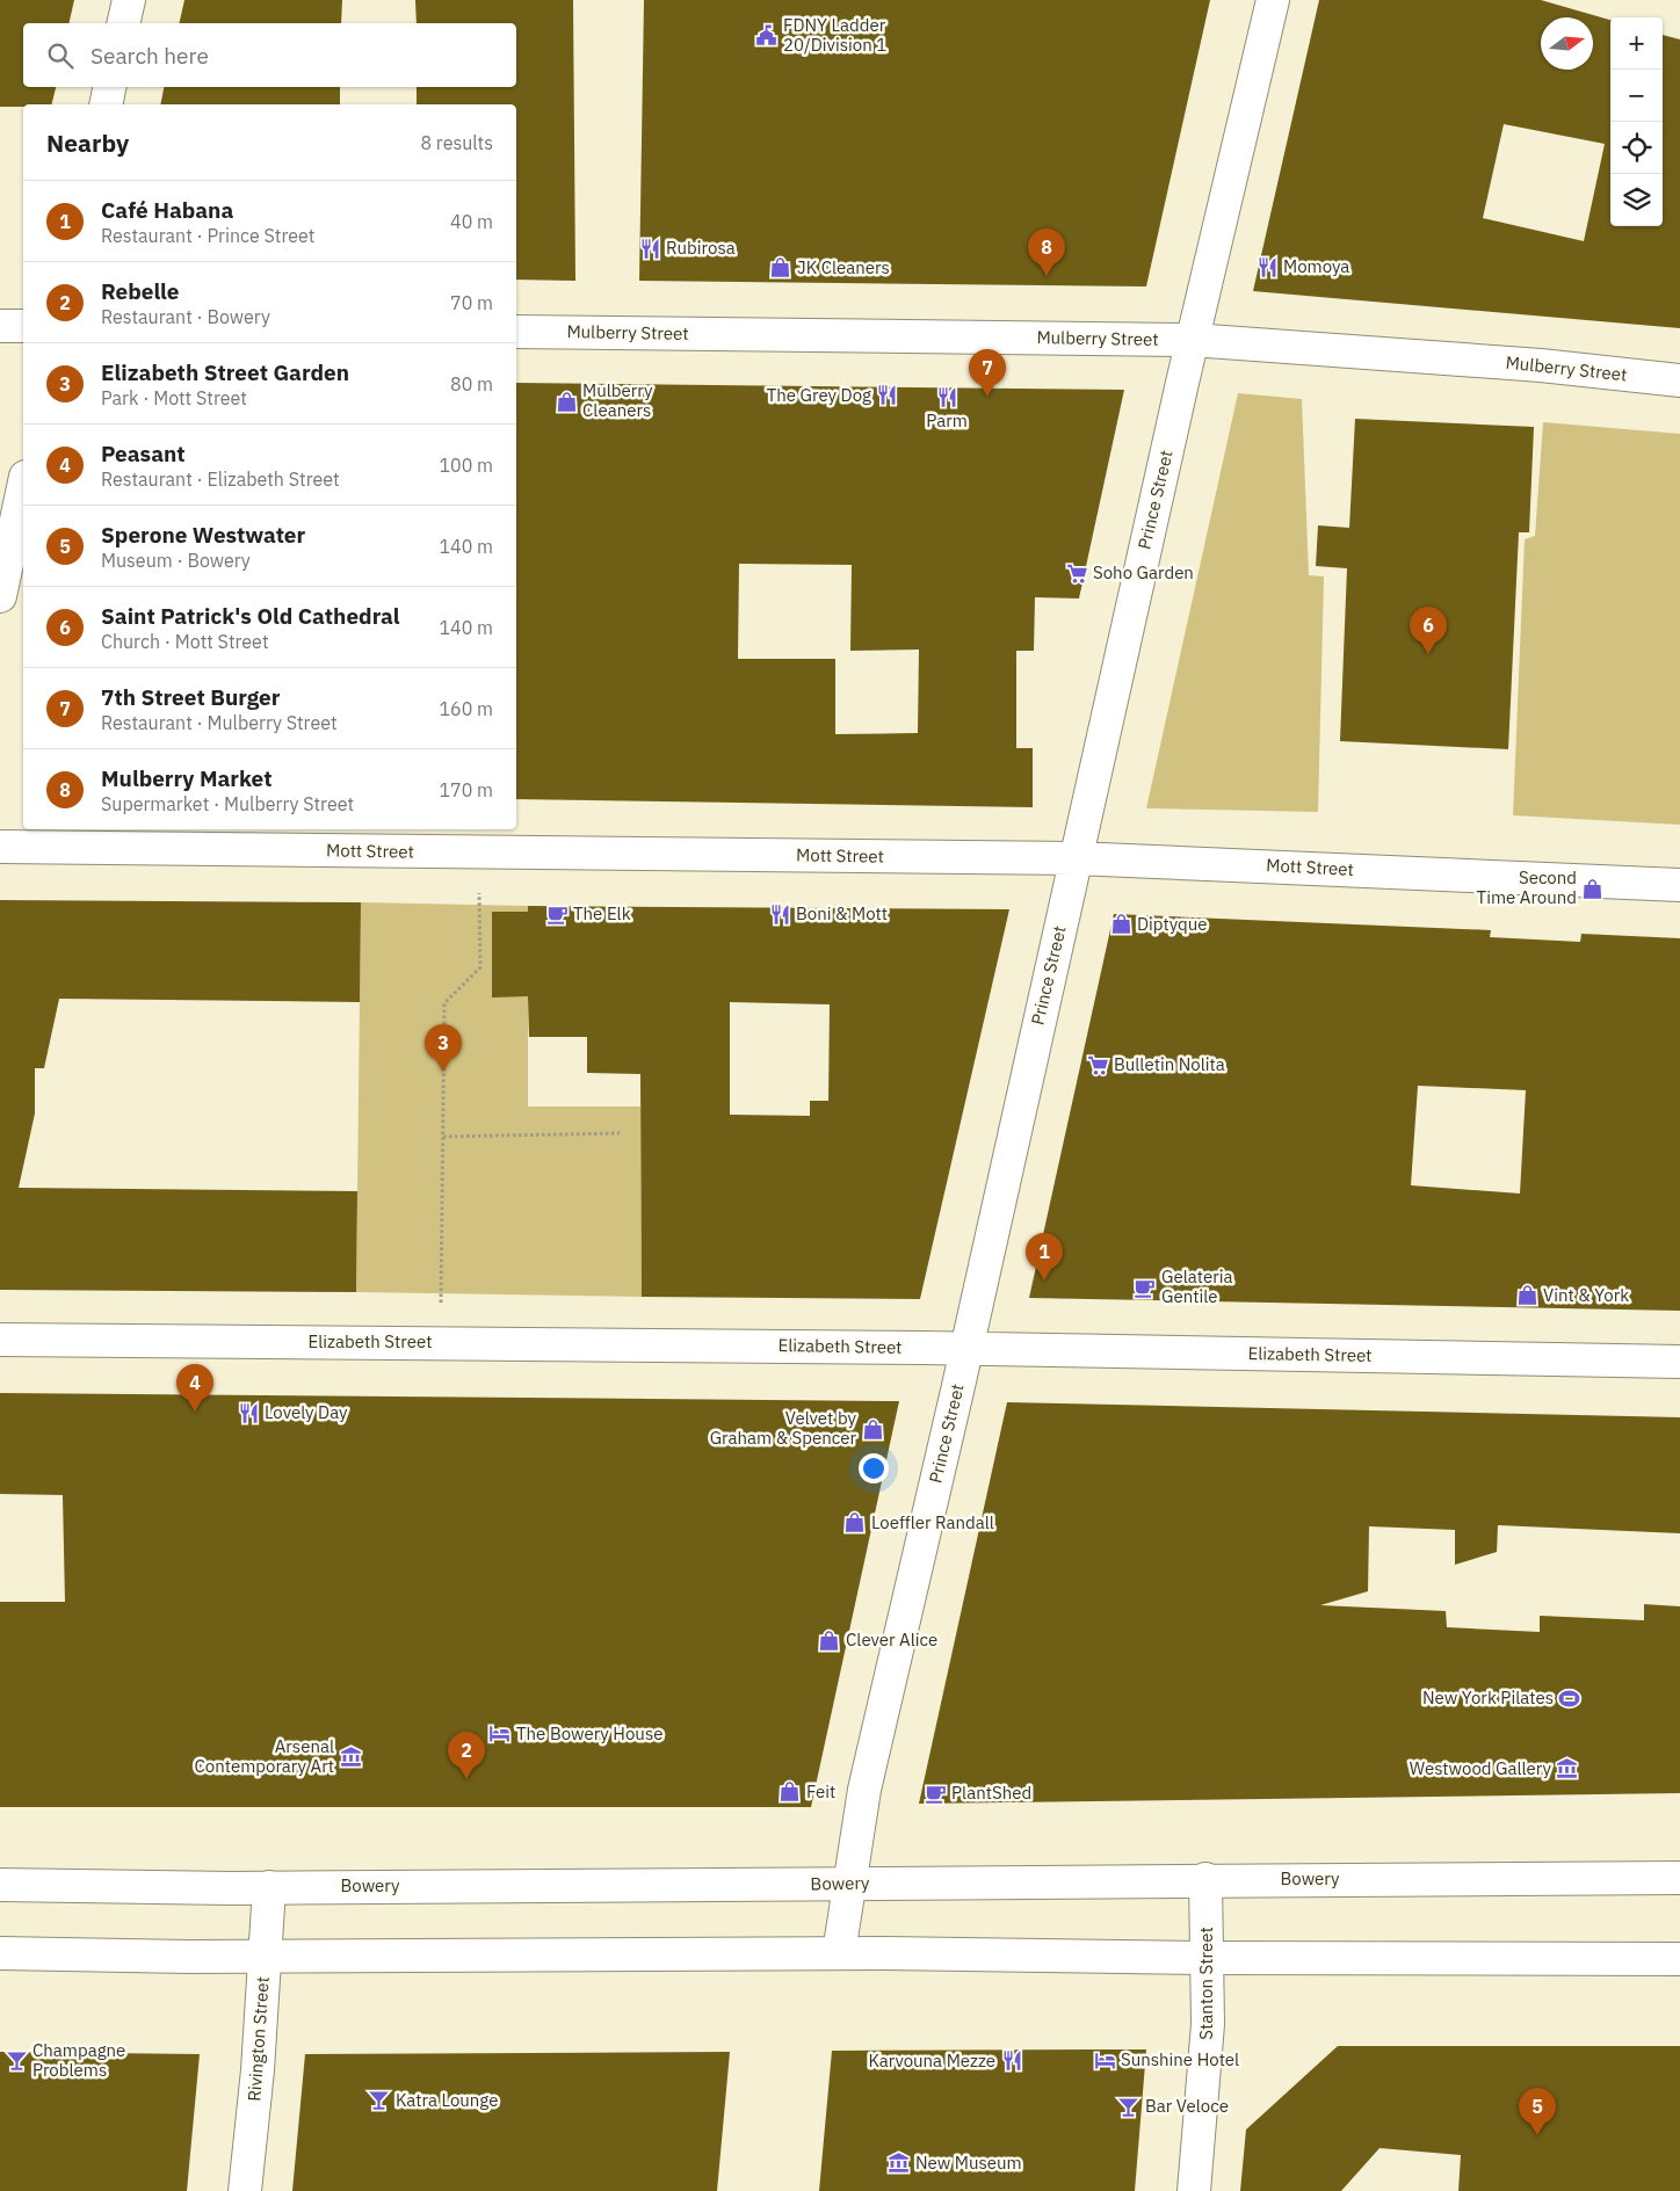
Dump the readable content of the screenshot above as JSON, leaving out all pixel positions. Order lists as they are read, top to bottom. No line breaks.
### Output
{"streets":{"street":["Mulberry Street","Prince Street","Mott Street","Elizabeth Street","Bowery","Stanton Street","Rivington Street"]},"crossings":[["Mulberry Street","Prince Street"],["Prince Street","Mott Street"],["Prince Street","Elizabeth Street"],["Prince Street","Bowery"],["Bowery","Stanton Street"],["Bowery","Rivington Street"]],"places":{"public building":["FDNY Ladder 20/Division 1"],"restaurant":["Rubirosa","Momoya","The Grey Dog","Parm","Boni & Mott","Lovely Day","Karvouna Mezze"],"shop":["JK Cleaners","Mulberry Cleaners","Second Time Around","Diptyque","Vint & York","Velvet by Graham & Spencer","Loeffler Randall","Clever Alice","Feit"],"supermarket":["Soho Garden","Bulletin Nolita"],"cafe":["The Elk","Gelateria Gentile","PlantShed"],"sports":["New York Pilates"],"hotel":["The Bowery House","Sunshine Hotel"],"museum":["Arsenal Contemporary Art","Westwood Gallery","New Museum"],"bar":["Champagne Problems","Katra Lounge","Bar Veloce"]},"north":"right","page":{"map_buttons":["+","−"],"search":"Search here","heading":["Nearby","8 results"],"list":[{"mark":"1","name":"Café Habana","note":"Restaurant · Prince Street","value":"40 m"},{"mark":"2","name":"Rebelle","note":"Restaurant · Bowery","value":"70 m"},{"mark":"3","name":"Elizabeth Street Garden","note":"Park · Mott Street","value":"80 m"},{"mark":"4","name":"Peasant","note":"Restaurant · Elizabeth Street","value":"100 m"},{"mark":"5","name":"Sperone Westwater","note":"Museum · Bowery","value":"140 m"},{"mark":"6","name":"Saint Patrick's Old Cathedral","note":"Church · Mott Street","value":"140 m"},{"mark":"7","name":"7th Street Burger","note":"Restaurant · Mulberry Street","value":"160 m"},{"mark":"8","name":"Mulberry Market","note":"Supermarket · Mulberry Street","value":"170 m"}],"pins":["8","7","6","3","1","4","2","5"]}}
